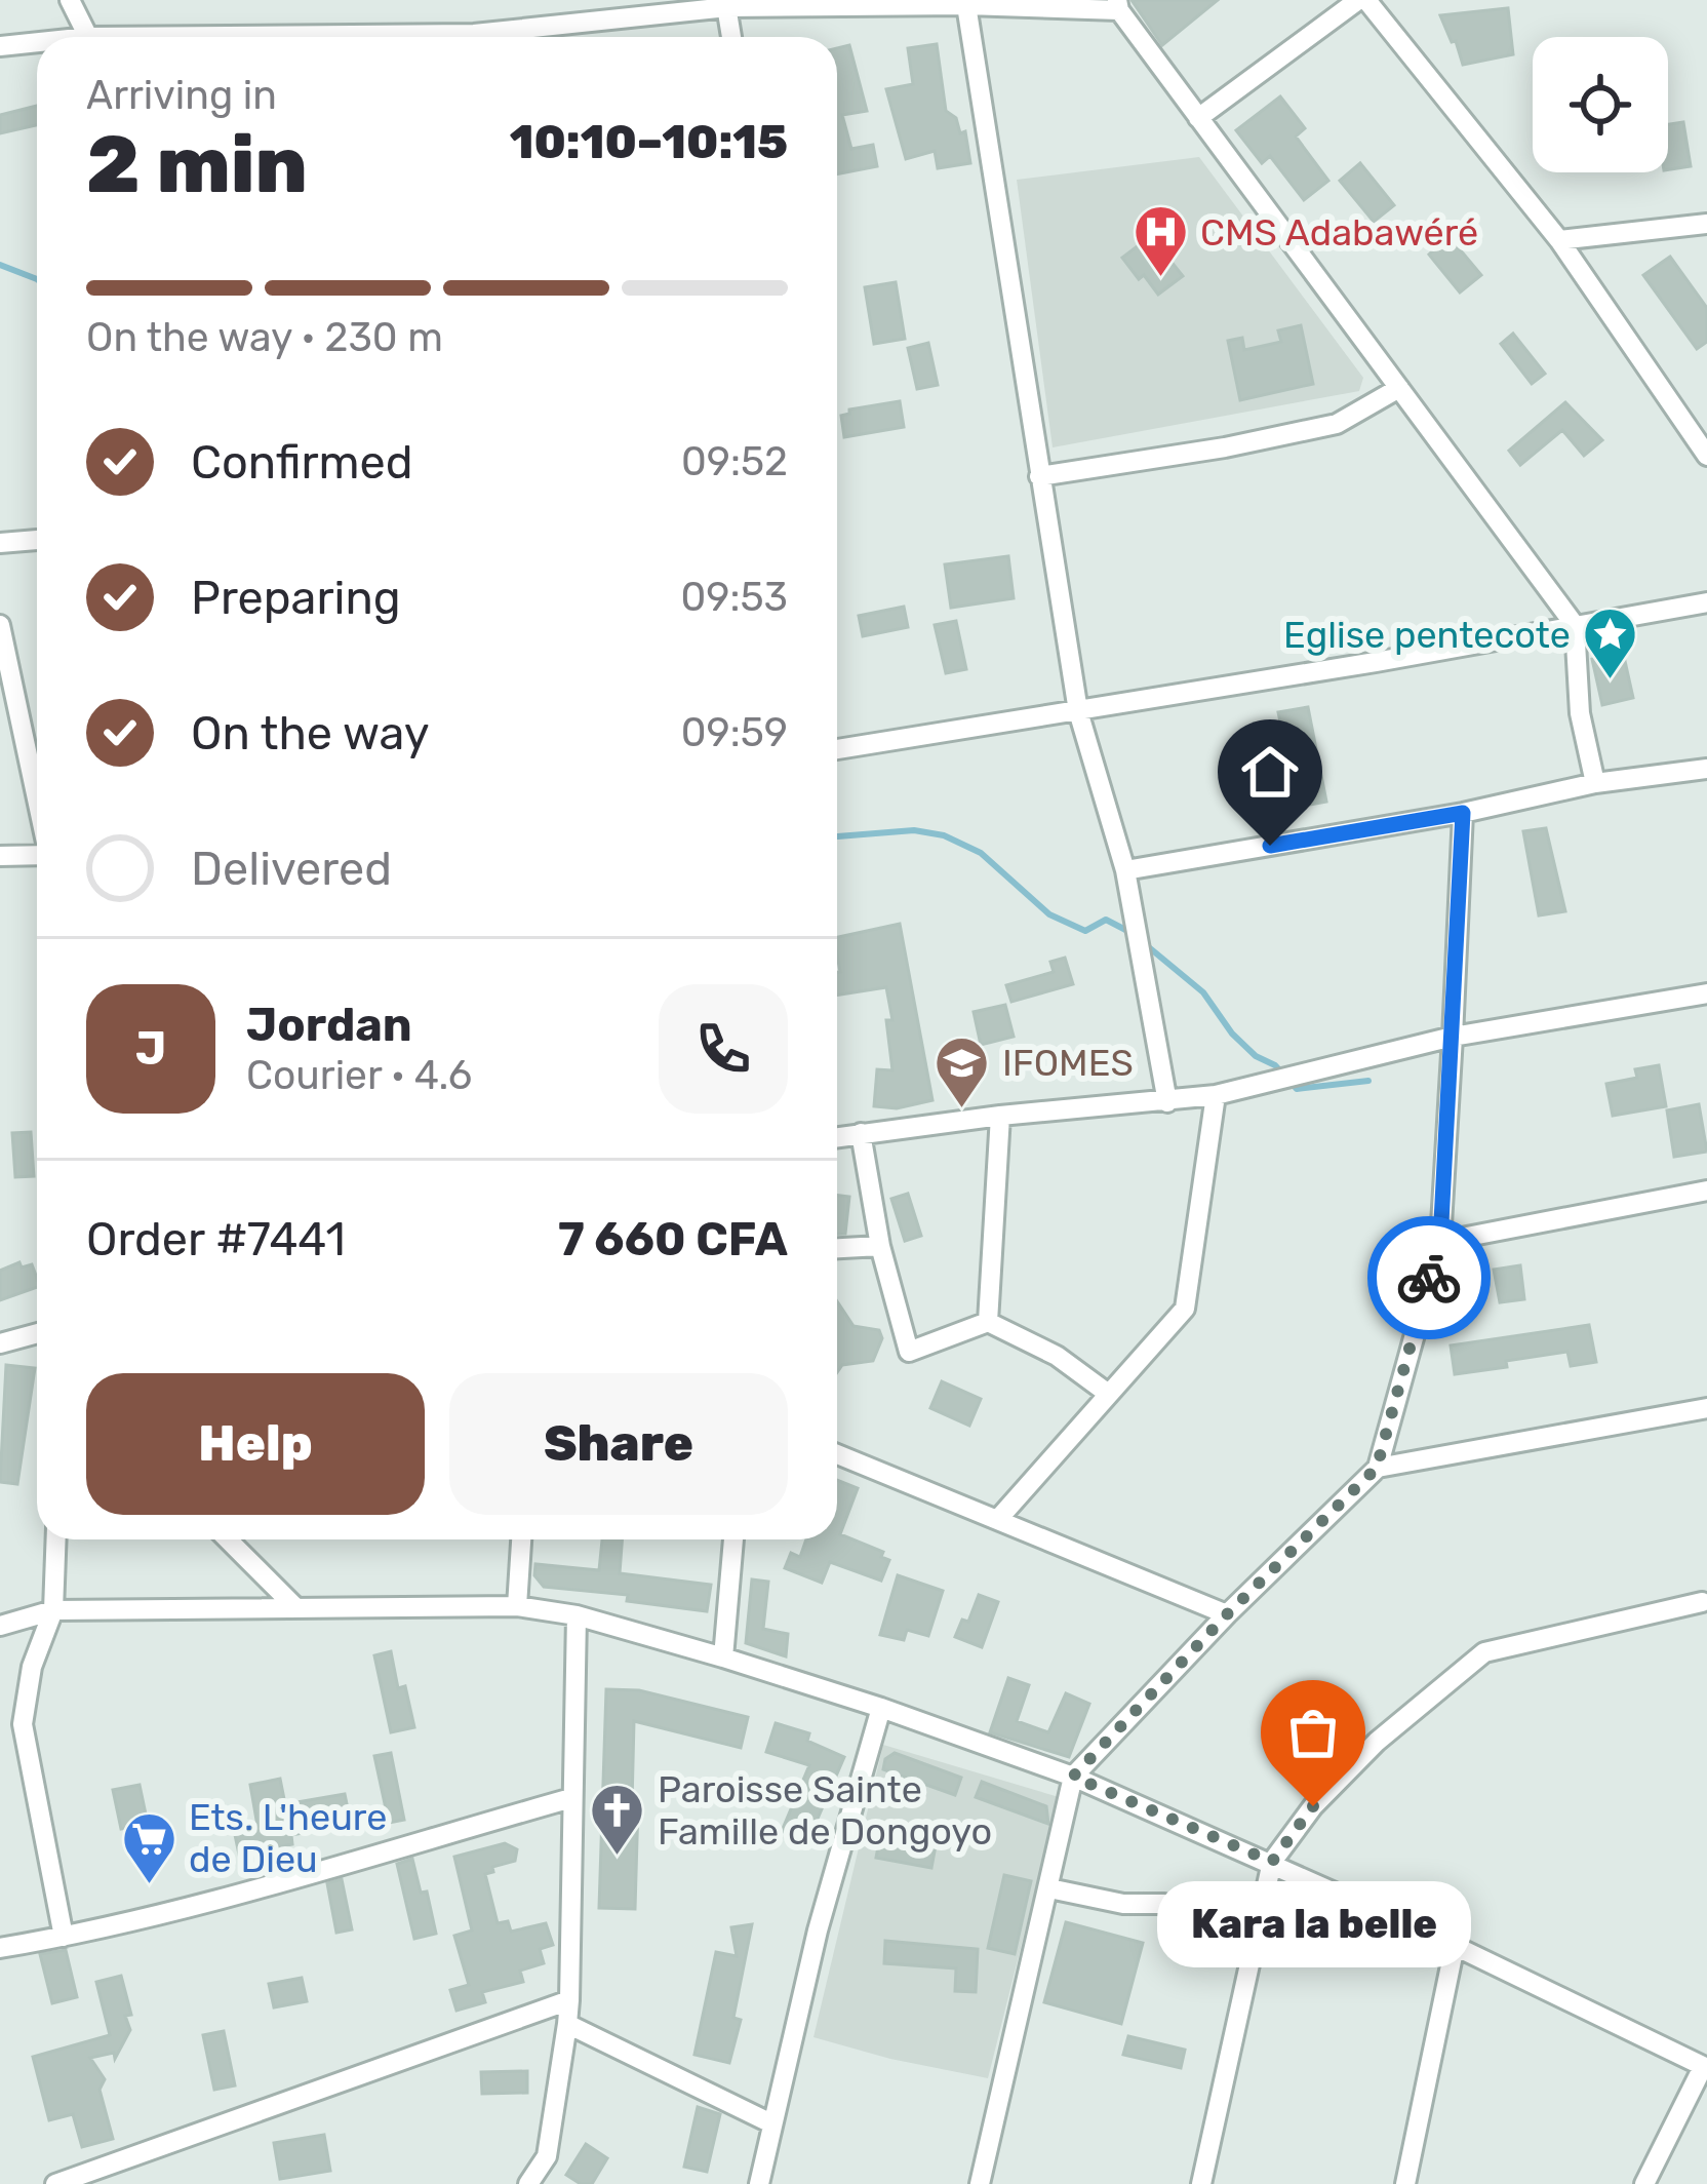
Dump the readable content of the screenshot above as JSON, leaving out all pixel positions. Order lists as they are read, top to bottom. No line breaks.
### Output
{"places":{"hospital":["CMS Adabawéré"],"place":["Eglise pentecote"],"school or university":["IFOMES"],"other":["Kara la belle"],"church":["Paroisse Sainte Famille de Dongoyo"],"supermarket":["Ets. L'heure de Dieu"]},"page":{"heading":["2 min","Arriving in","10:10–10:15"],"panel":["Jordan","Courier · 4.6","Order #7441","7 660 CFA"],"bar":"On the way · 230 m","list":[["Confirmed","09:52"],["Preparing","09:53"],["On the way","09:59"],"Delivered"],"round":"J","buttons":["Help","Share"],"bubble":"Kara la belle"}}
